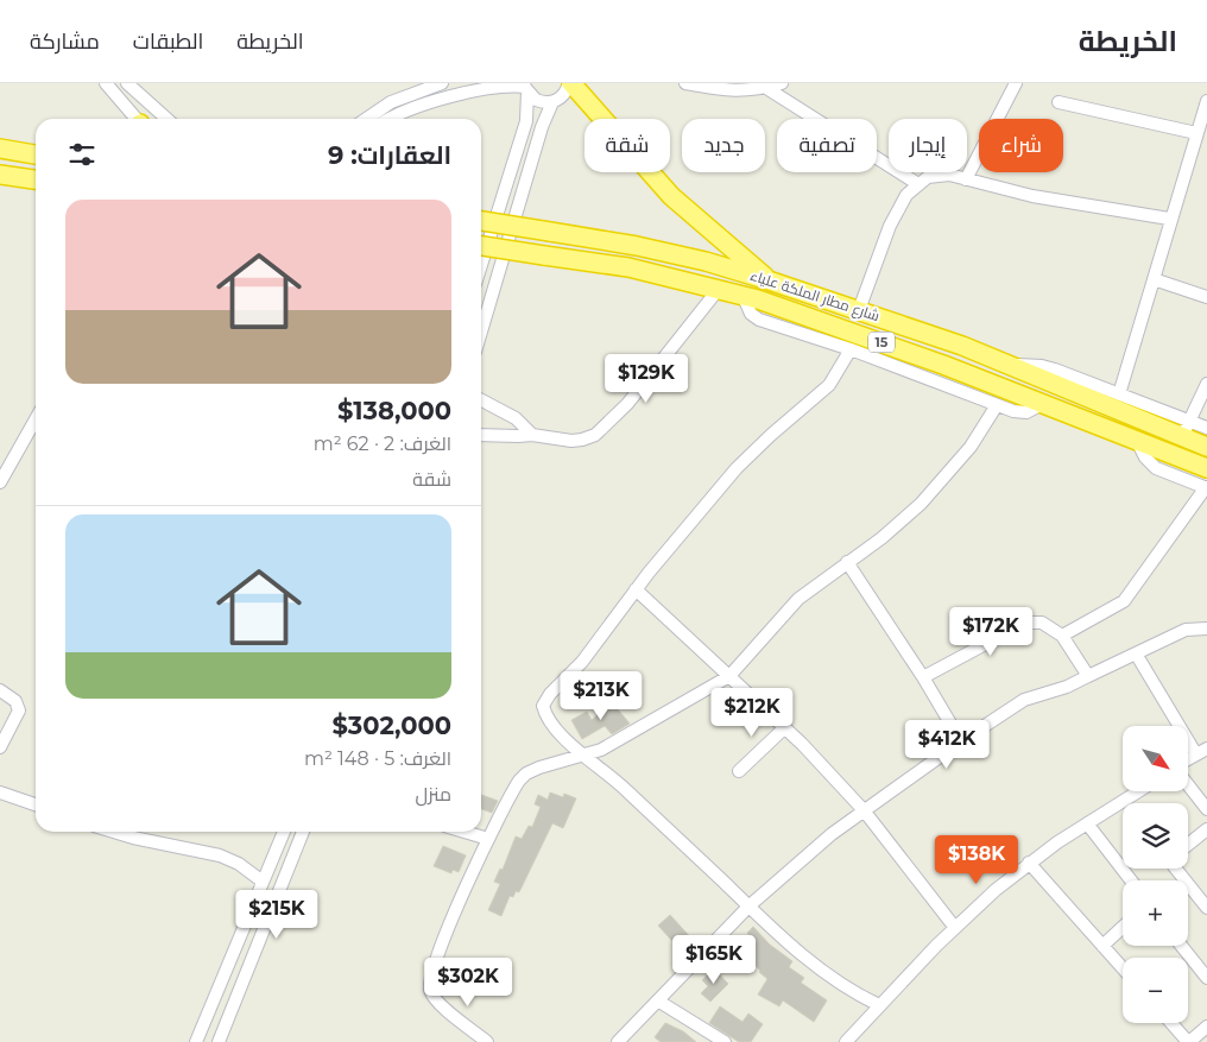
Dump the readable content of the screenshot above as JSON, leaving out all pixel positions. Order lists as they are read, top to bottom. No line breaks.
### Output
{"streets":{"highway":["شارع مطار الملكة علياء","15"]},"north":"bottom right","page":{"header":"الخريطة","nav":["الخريطة","الطبقات","مشاركة"],"chip":["شراء","إيجار","تصفية","جديد","شقة"],"heading":"العقارات: 9","list":[{"name":"$138,000","note":"الغرف: 2 · 62 m² · شقة"},{"name":"$302,000","note":"الغرف: 5 · 148 m² · منزل"}],"price":["$129K","$172K","$213K","$212K","$412K","$138K","$215K","$165K","$302K"],"map_buttons":["+","−"]}}
